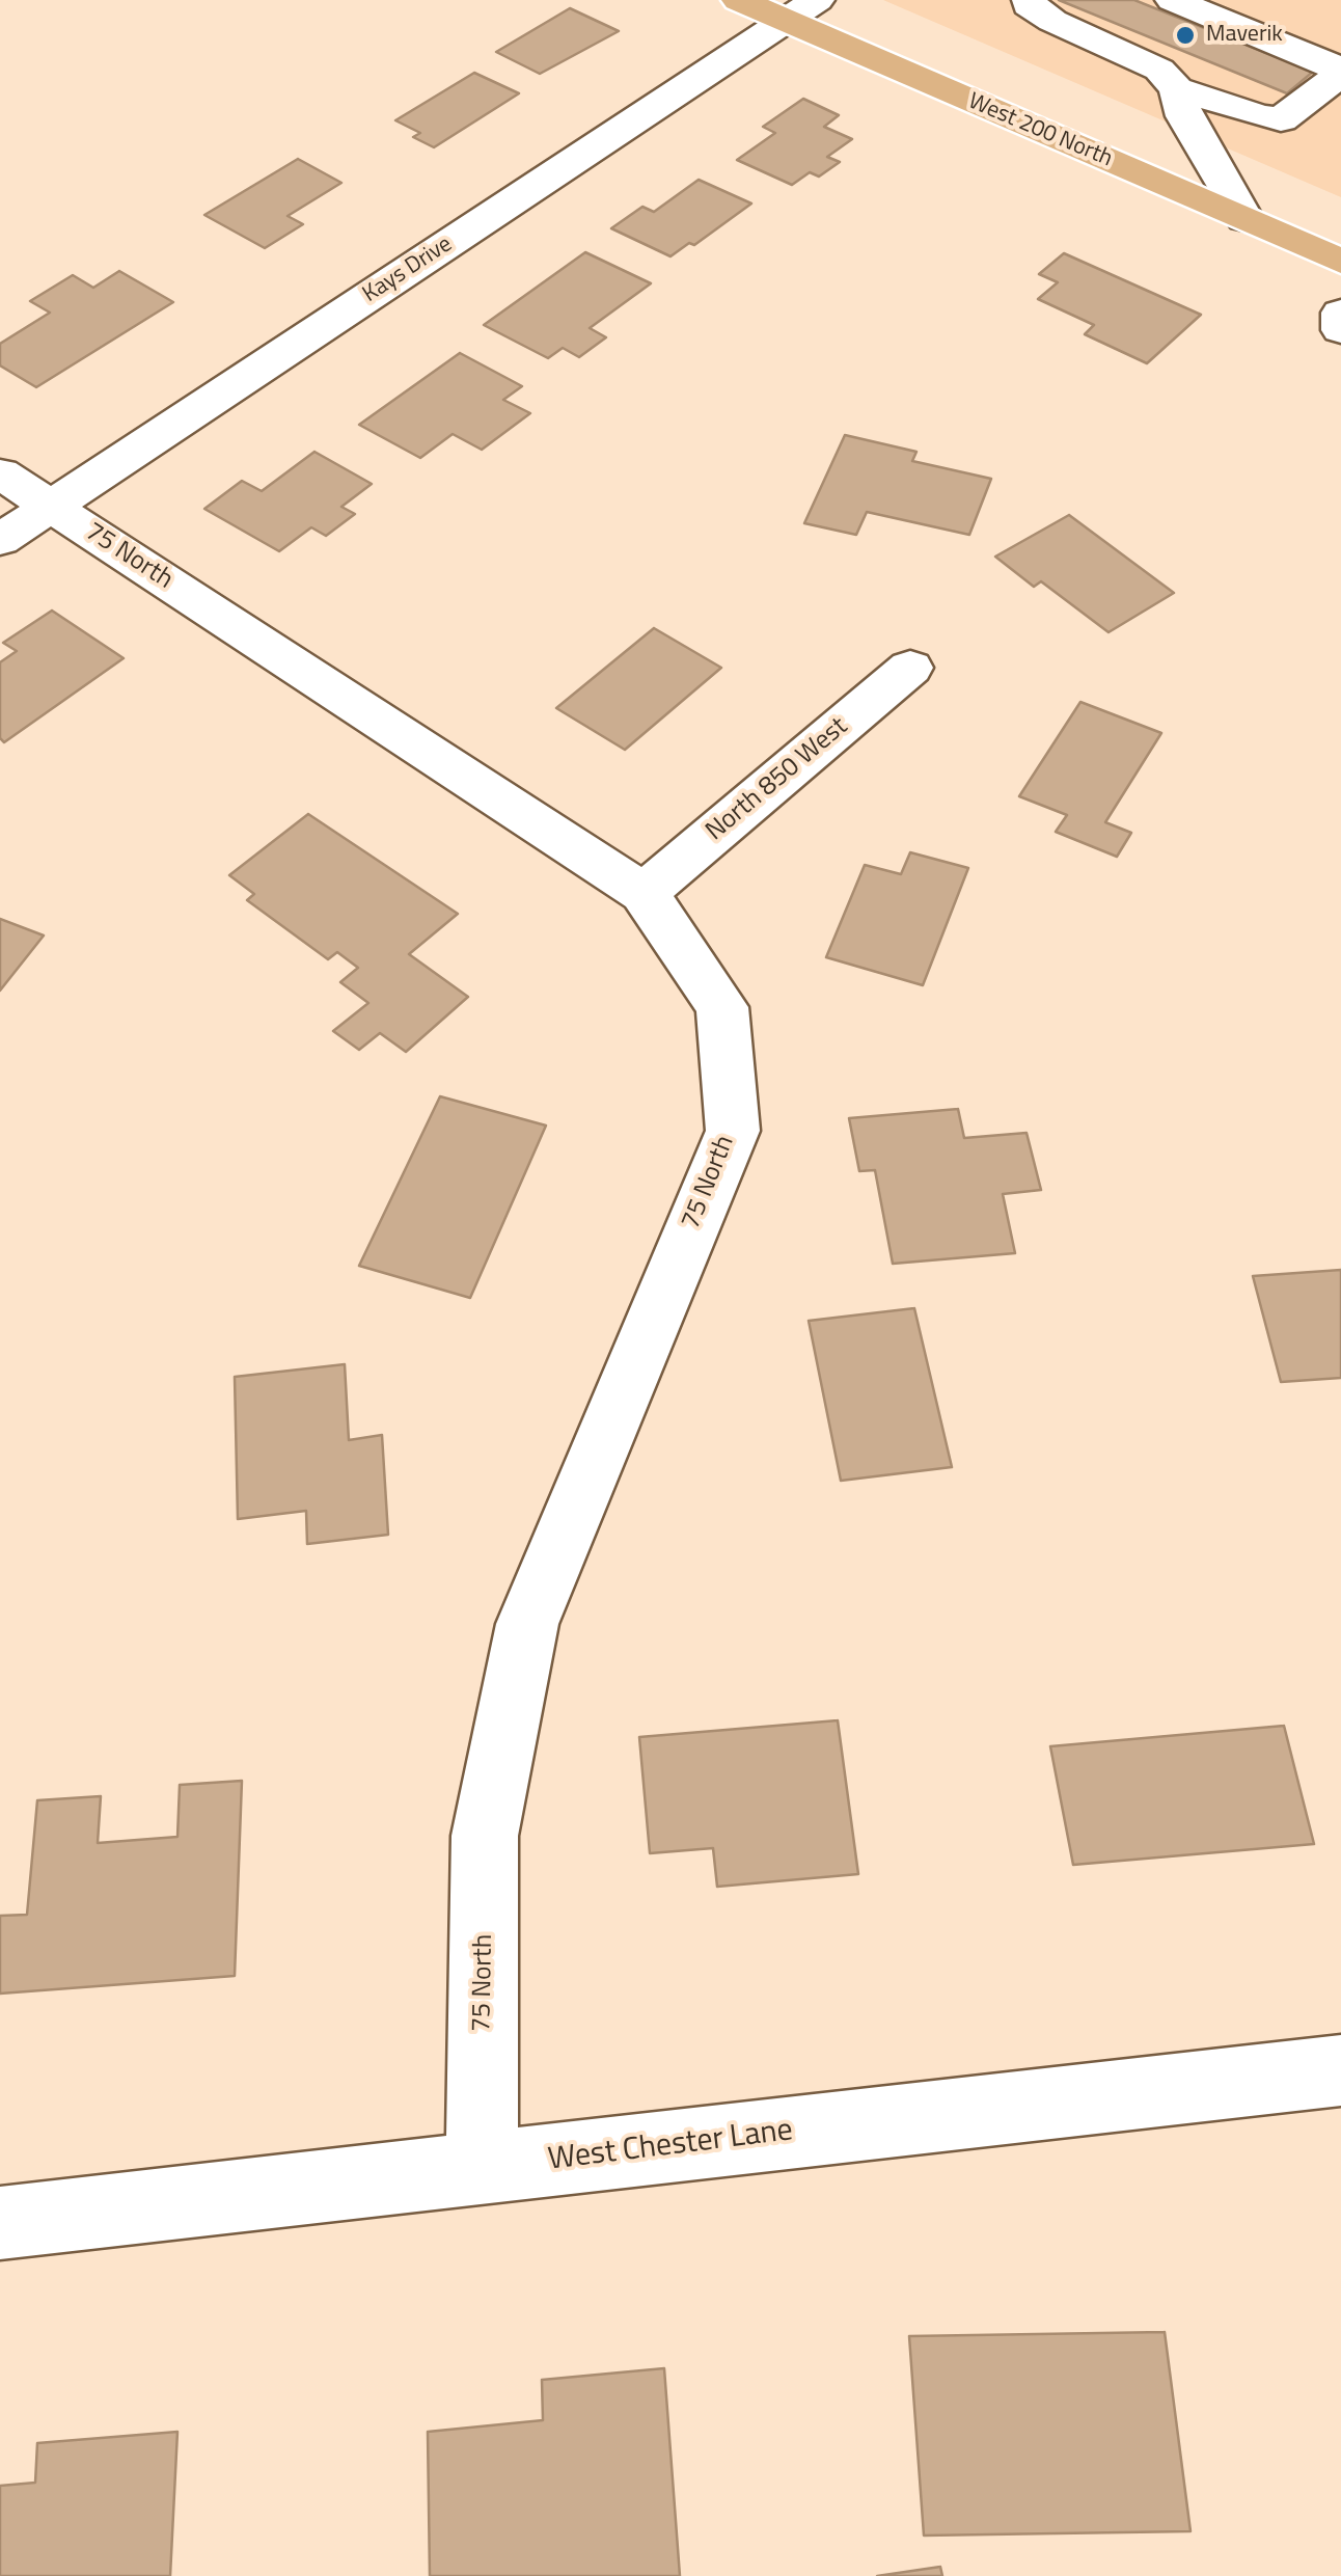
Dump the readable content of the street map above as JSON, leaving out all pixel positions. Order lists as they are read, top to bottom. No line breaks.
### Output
{"streets":{"main road":["West 200 North"],"street":["Kays Drive","75 North","North 850 West","West Chester Lane"]},"crossings":[["West 200 North","Kays Drive"],["Kays Drive","75 North"],["75 North","North 850 West"],["75 North","West Chester Lane"]],"places":["Maverik"]}
